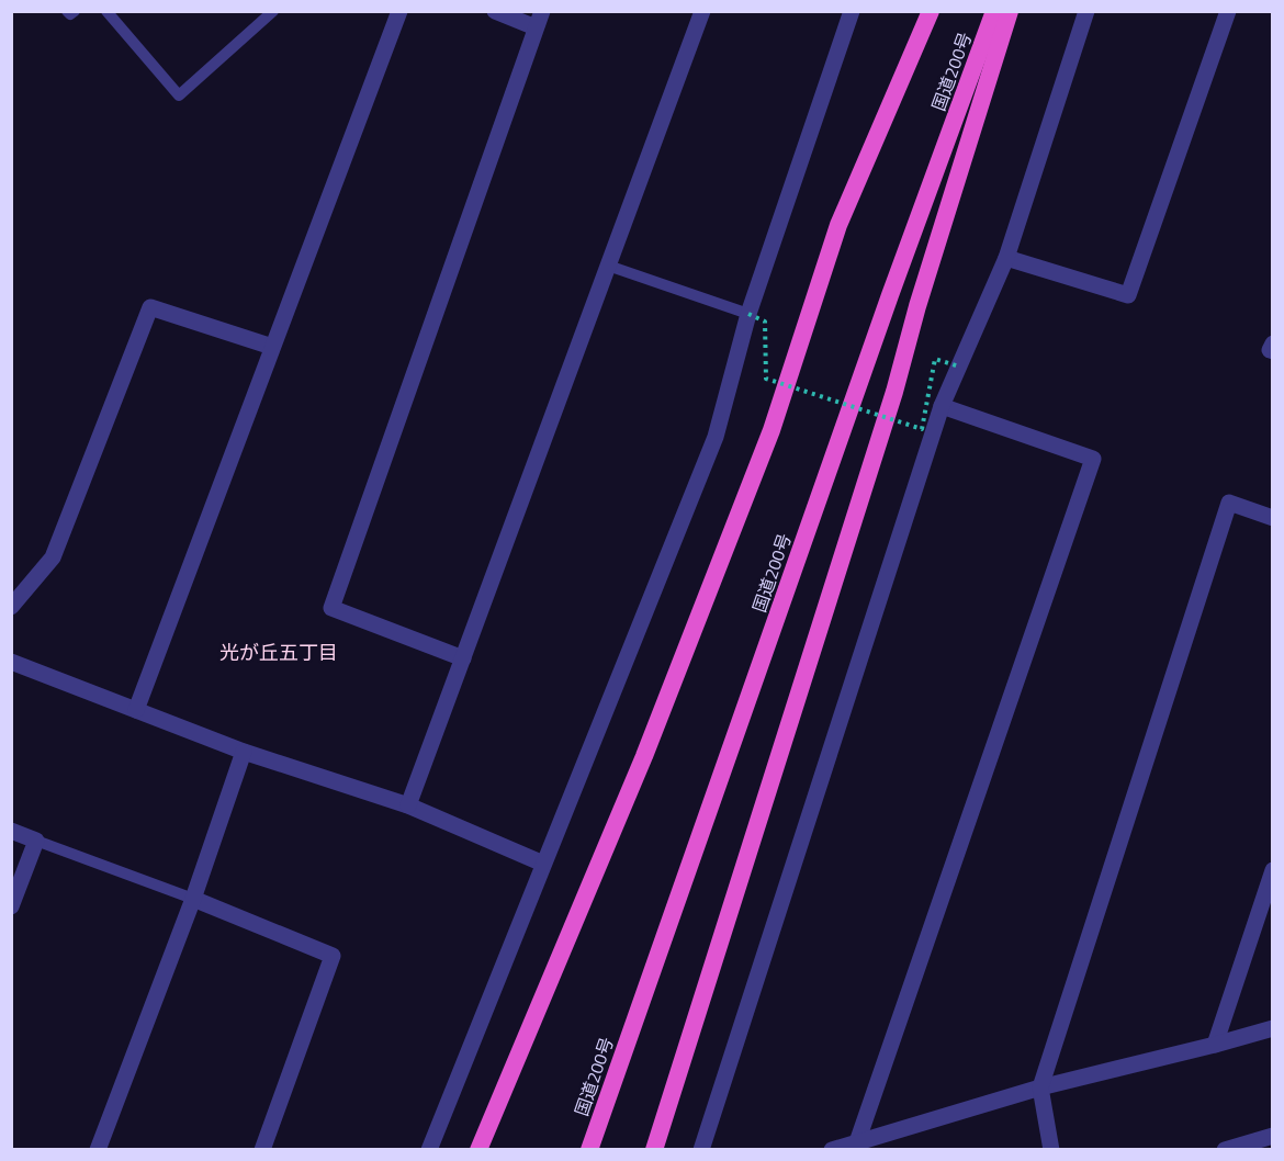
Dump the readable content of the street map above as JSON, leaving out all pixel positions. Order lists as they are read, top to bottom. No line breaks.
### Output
{"streets":{"highway":["国道200号"]},"districts":["光が丘五丁目"]}
